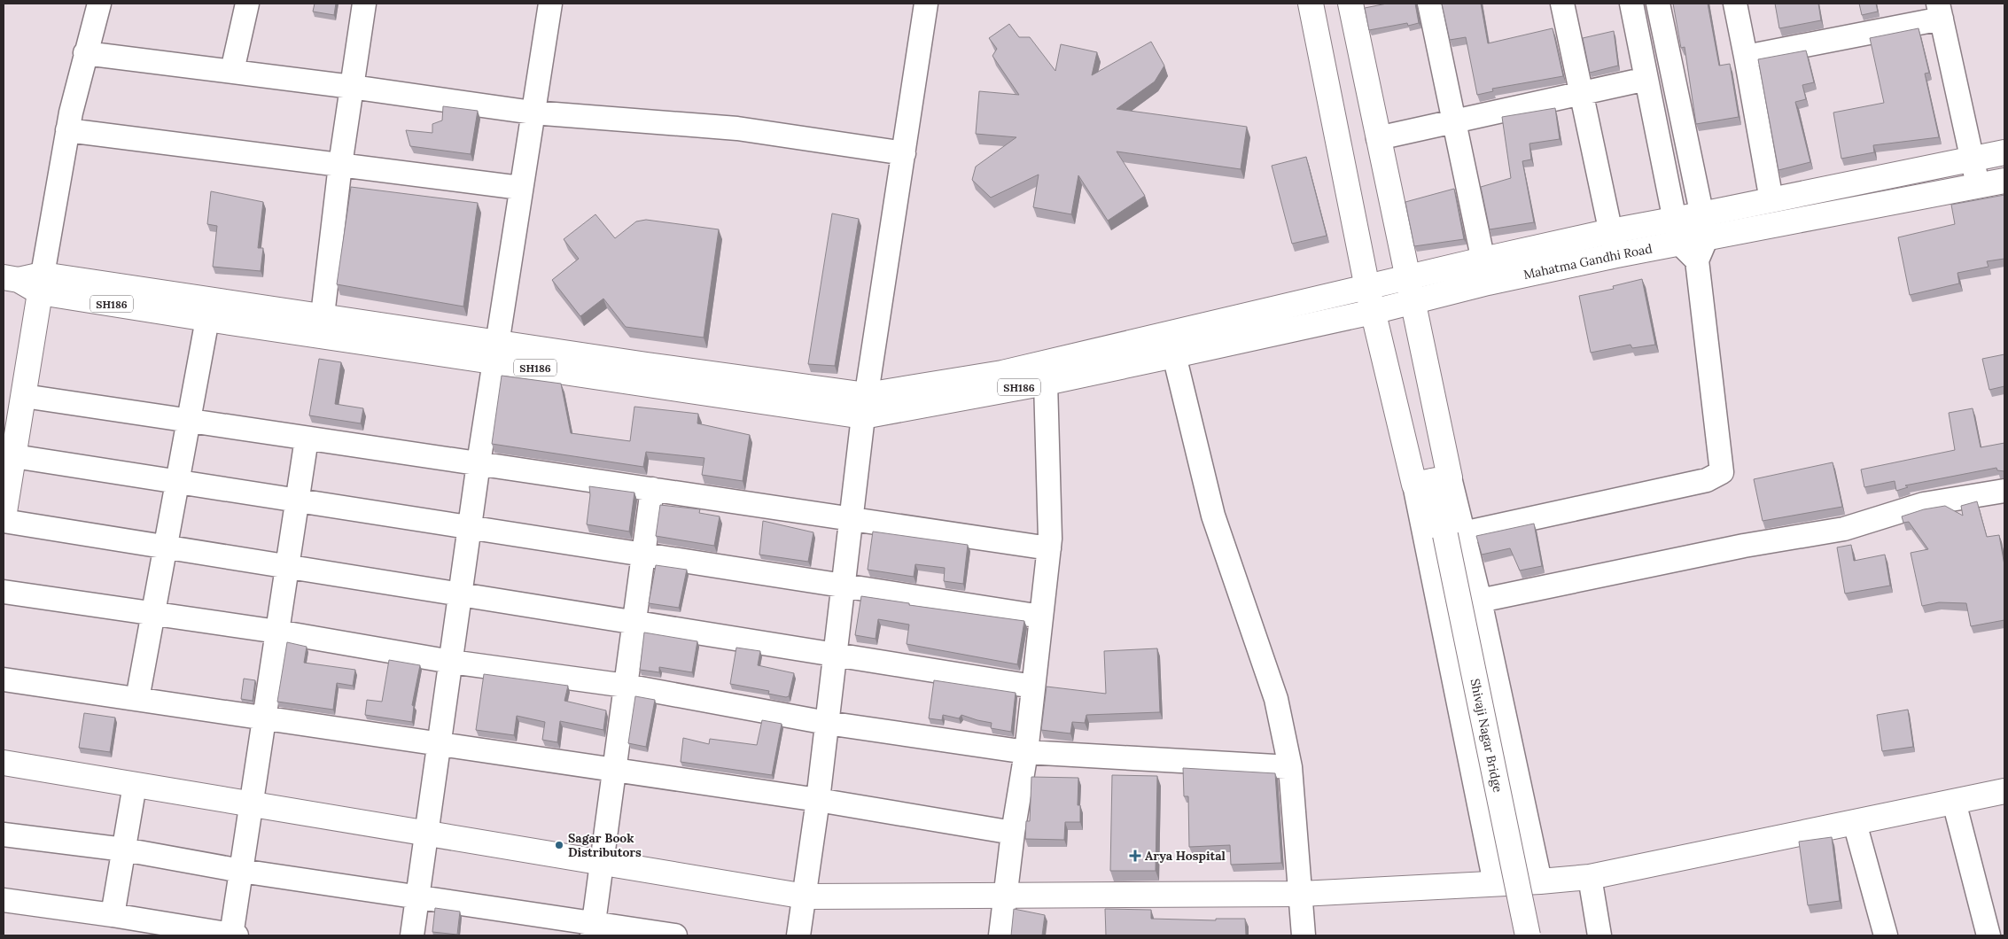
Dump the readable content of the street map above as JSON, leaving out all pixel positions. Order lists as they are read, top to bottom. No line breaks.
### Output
{"streets":{"main road":["Mahatma Gandhi Road","SH186","Shivaji Nagar Bridge"]},"crossings":[["Mahatma Gandhi Road","SH186"]],"places":{"other":["Sagar Book Distributors"],"health":["Arya Hospital"]}}
